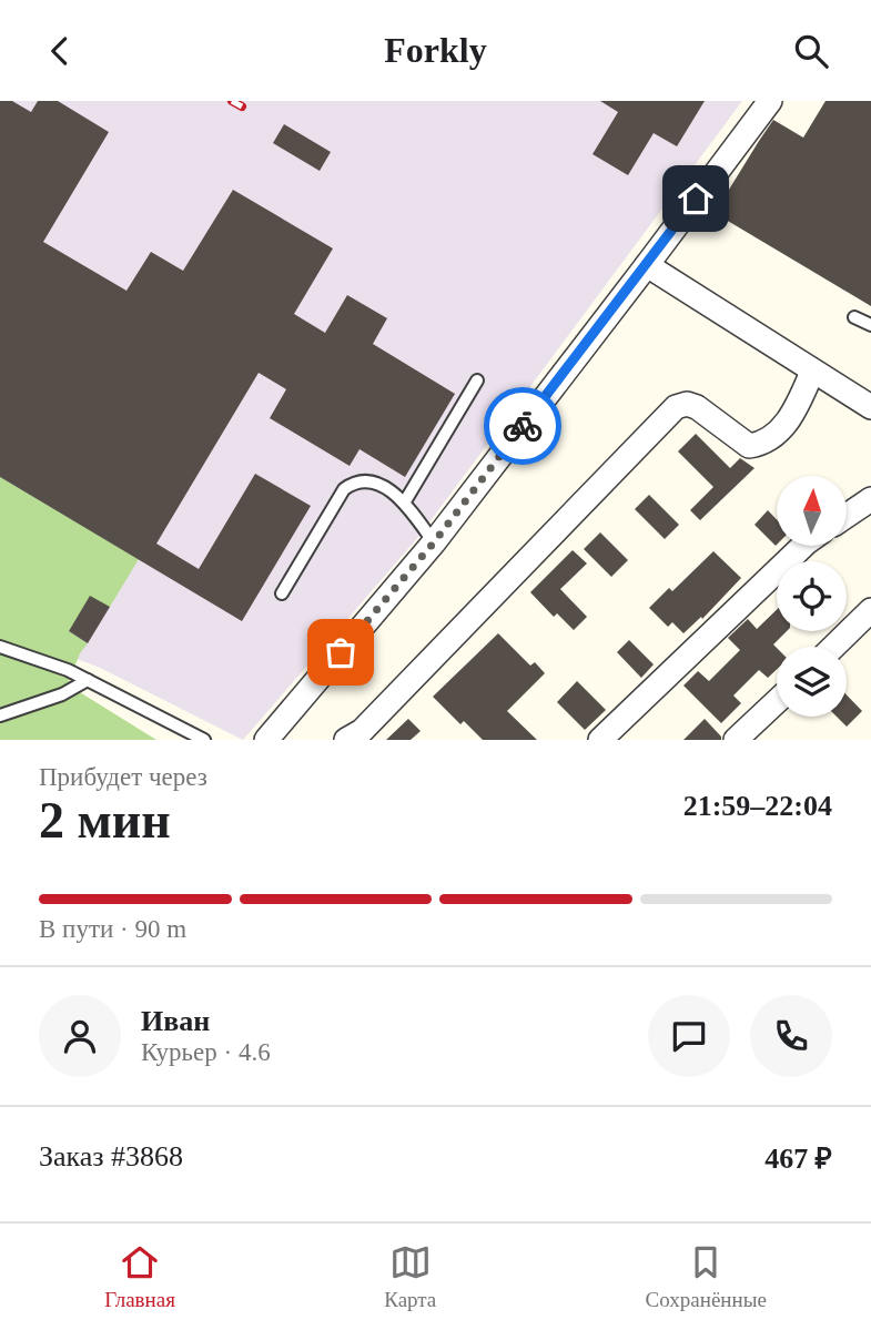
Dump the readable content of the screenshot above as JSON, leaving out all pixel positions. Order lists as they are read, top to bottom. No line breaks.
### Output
{"north":"top","page":{"header":"Forkly","heading":["2 мин","Прибудет через","21:59–22:04"],"panel":["Иван","Курьер · 4.6","Заказ #3868","467 ₽"],"bar":"В пути · 90 m","tabs":["Главная","Карта","Сохранённые"]}}
